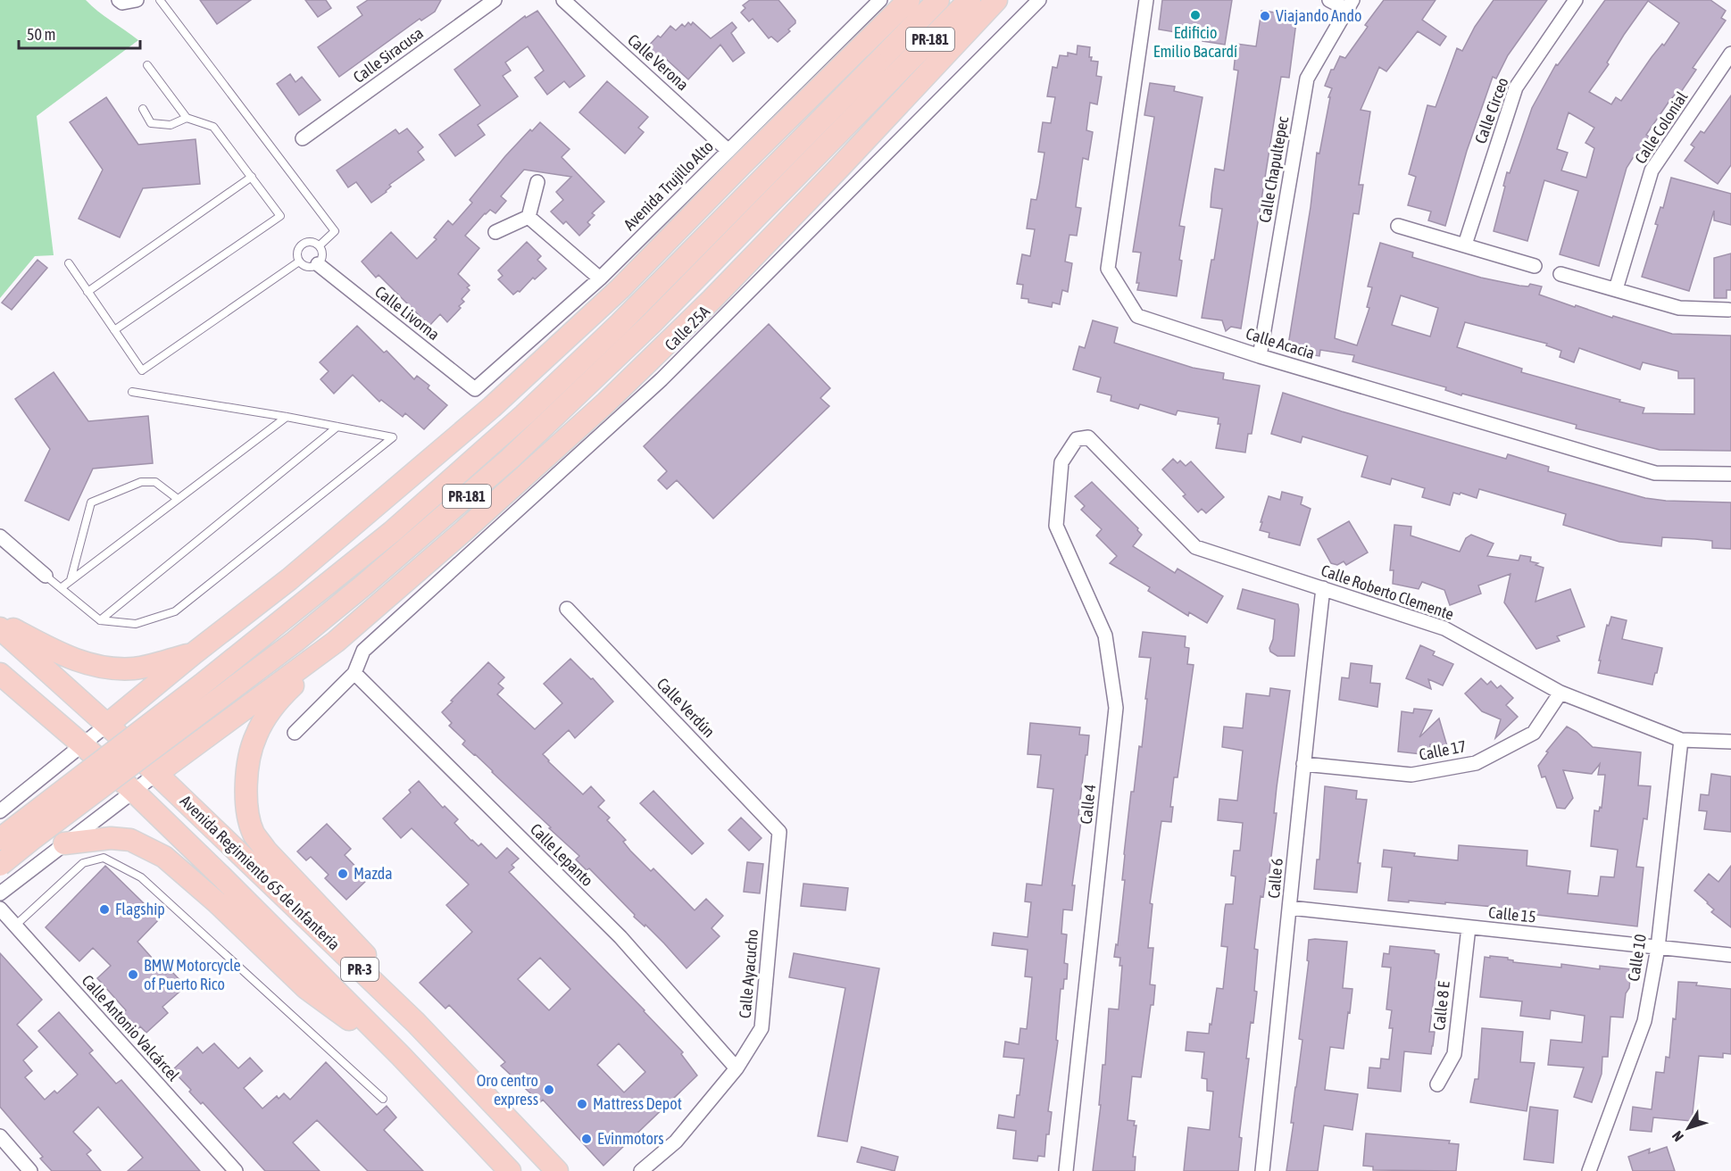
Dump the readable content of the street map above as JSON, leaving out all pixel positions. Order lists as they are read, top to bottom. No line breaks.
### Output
{"streets":{"highway":["PR-181","Avenida Regimiento 65 de Infantería","PR-3"],"street":["Calle Siracusa","Calle Verona","Calle Circeo","Calle Colonial","Calle Chapultepec","Avenida Trujillo Alto","Calle Livorna","Calle 25A","Calle Acacia","Calle Roberto Clemente","Calle Verdún","Calle 17","Calle 4","Calle Lepanto","Calle 6","Calle 15","Calle 10","Calle Ayacucho","Calle 8 E","Calle Antonio Valcárcel"]},"crossings":[["Calle Verona","Avenida Trujillo Alto"],["Calle Chapultepec","Calle Acacia"],["Avenida Trujillo Alto","Calle Livorna"],["Calle 25A","Calle Lepanto"],["Calle Roberto Clemente","Calle 17"],["Calle Roberto Clemente","Calle 4"],["Calle Roberto Clemente","Calle 6"],["Calle Roberto Clemente","Calle 10"],["Calle Verdún","Calle Ayacucho"],["Calle 17","Calle 6"],["Calle Lepanto","Calle Ayacucho"],["Calle 6","Calle 15"],["Calle 15","Calle 10"],["Calle 15","Calle 8 E"]],"places":["Edificio Emilio Bacardí","Viajando Ando","Mazda","Flagship","BMW Motorcycle of Puerto Rico","Oro centro express","Mattress Depot","Evinmotors"],"scale_bar":"50 m","north":"bottom left"}
